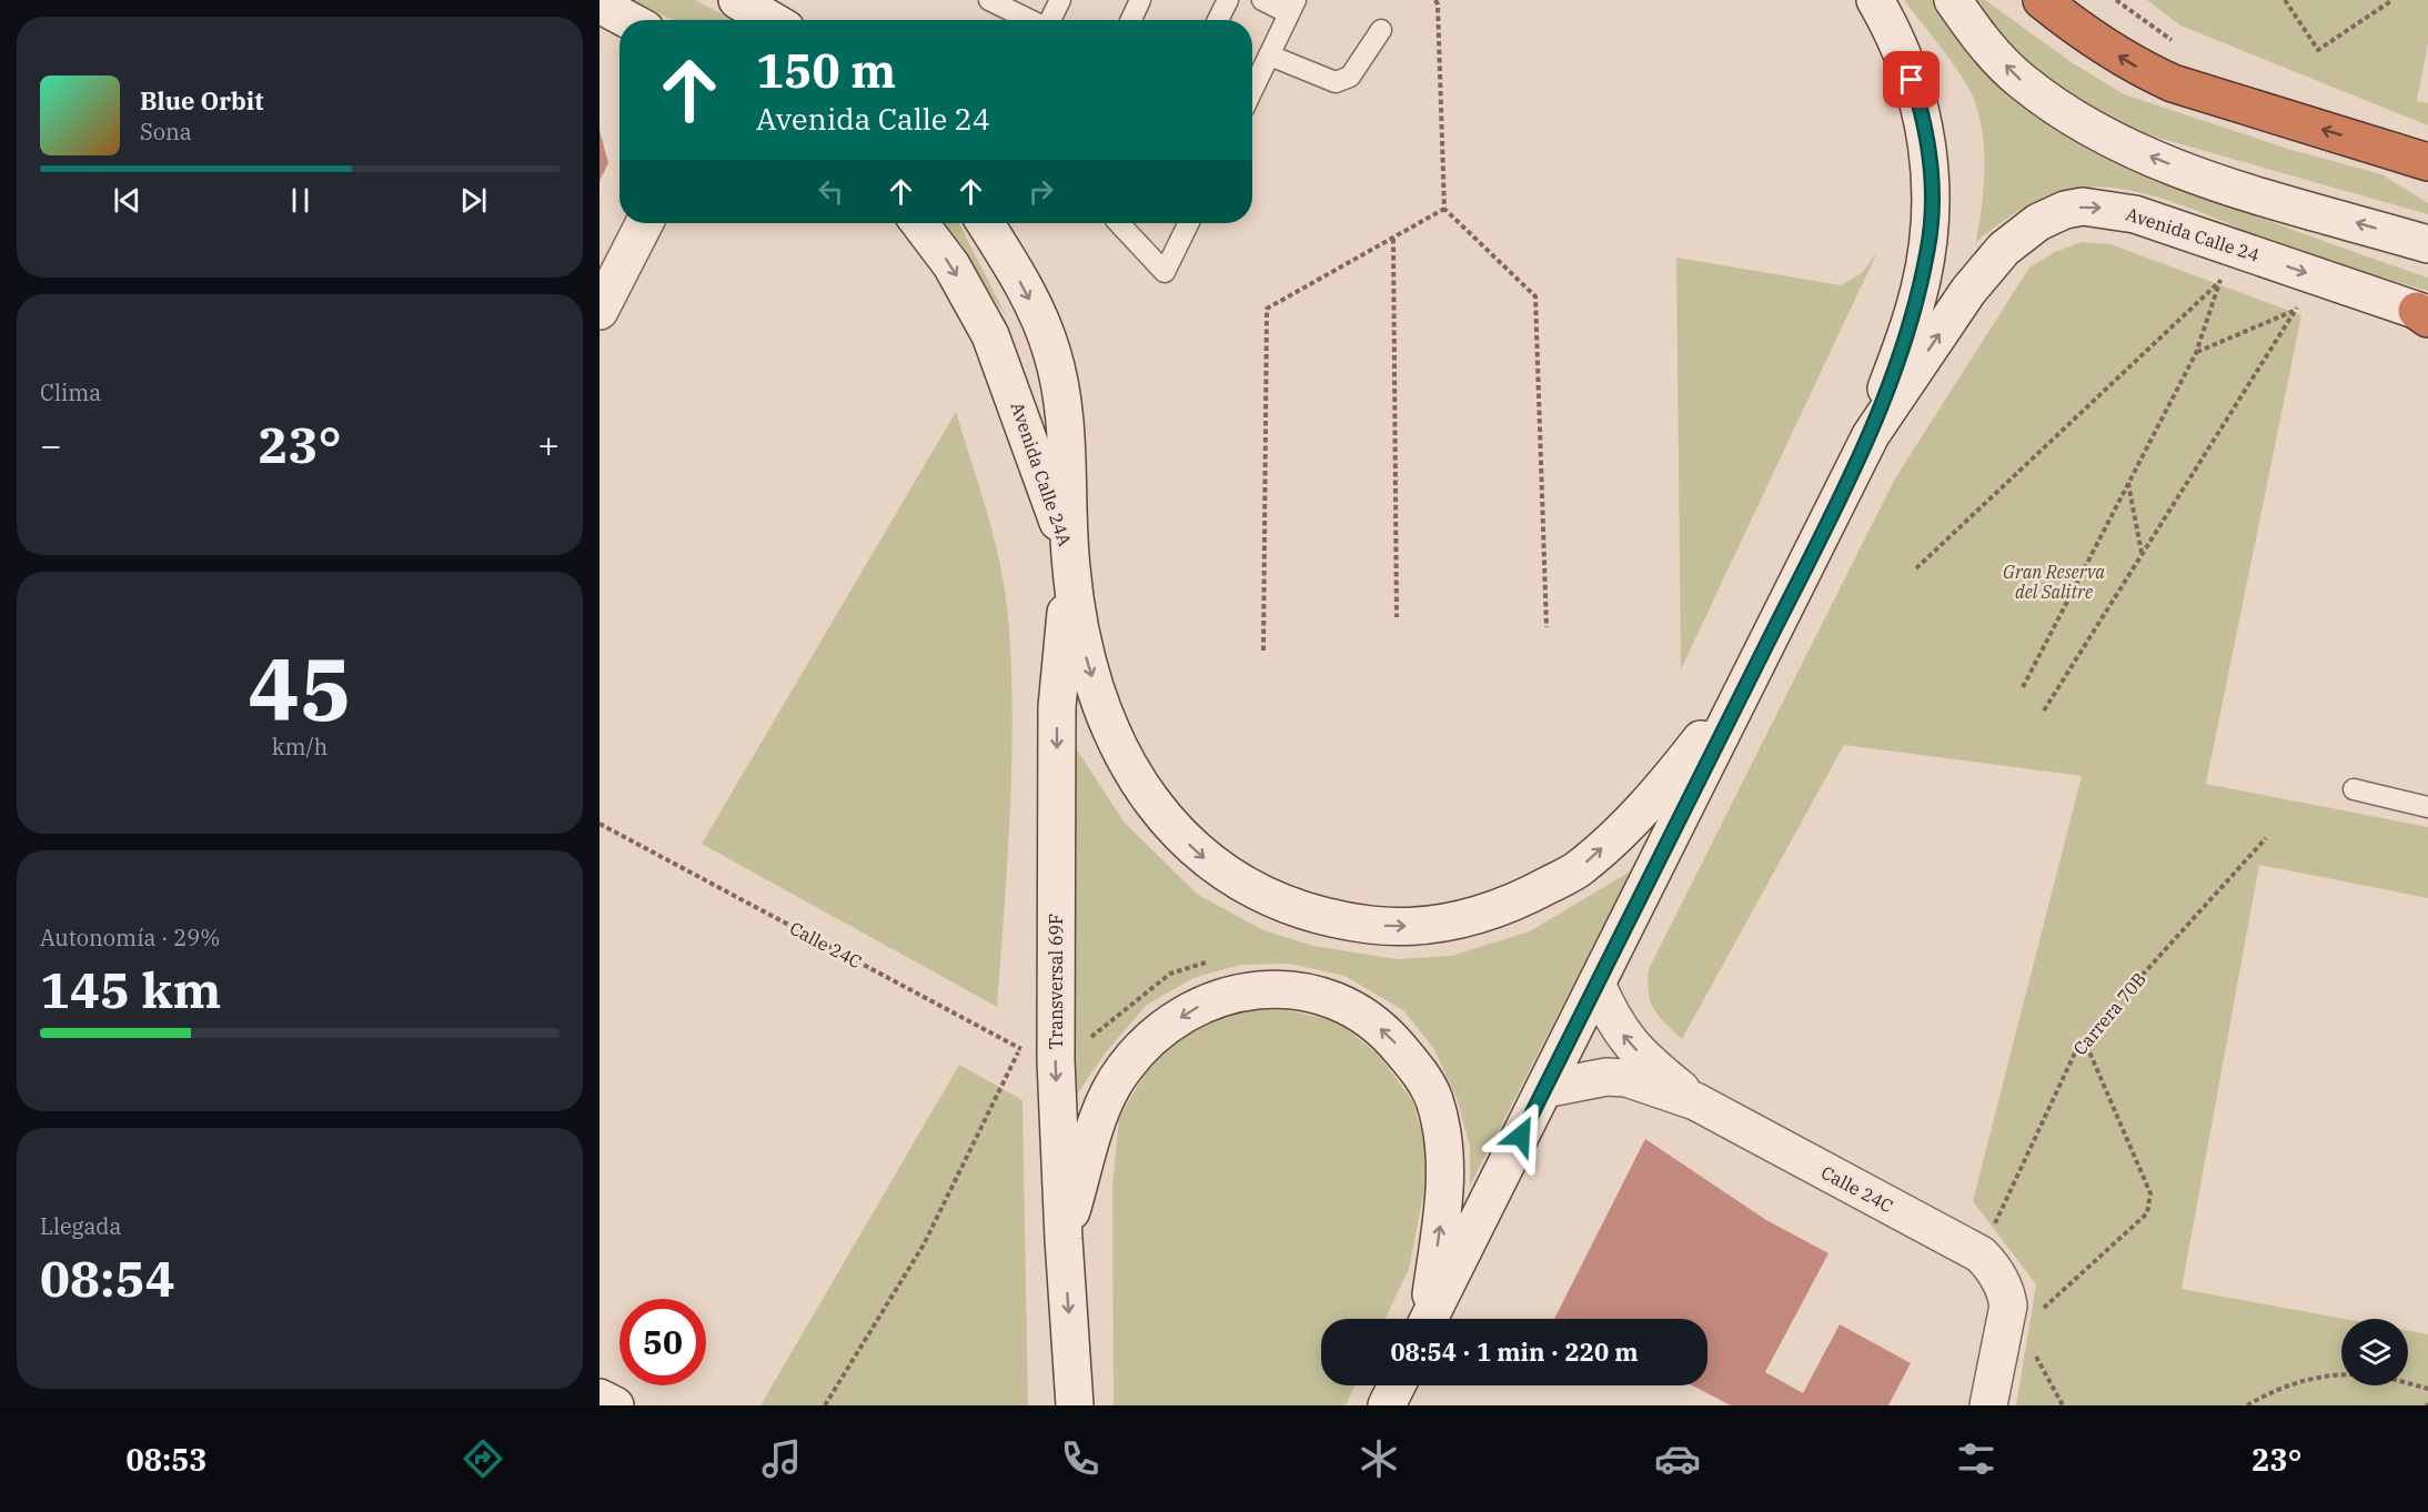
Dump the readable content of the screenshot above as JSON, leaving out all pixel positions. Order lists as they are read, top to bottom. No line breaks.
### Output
{"streets":{"main road":["Avenida Calle 24","Avenida Calle 24A","Calle 24C","Transversal 69F"],"path":["Carrera 70B"]},"crossings":[["Avenida Calle 24A","Transversal 69F"],["Calle 24C","Transversal 69F"],["Calle 24C","Carrera 70B"]],"one_way":["Avenida Calle 24","Avenida Calle 24A","Transversal 69F"],"parks":["Gran Reserva del Salitre"],"page":{"turn":["150 m","Avenida Calle 24"],"song":["Blue Orbit","Sona"],"tile":["Clima",["45","km/h"],["Autonomía · 29%","145 km"],["Llegada","08:54"]],"heat":["−","23°","+"],"limit":"50","trip":"08:54 · 1 min · 220 m","tabs":["08:53","23°"]}}
